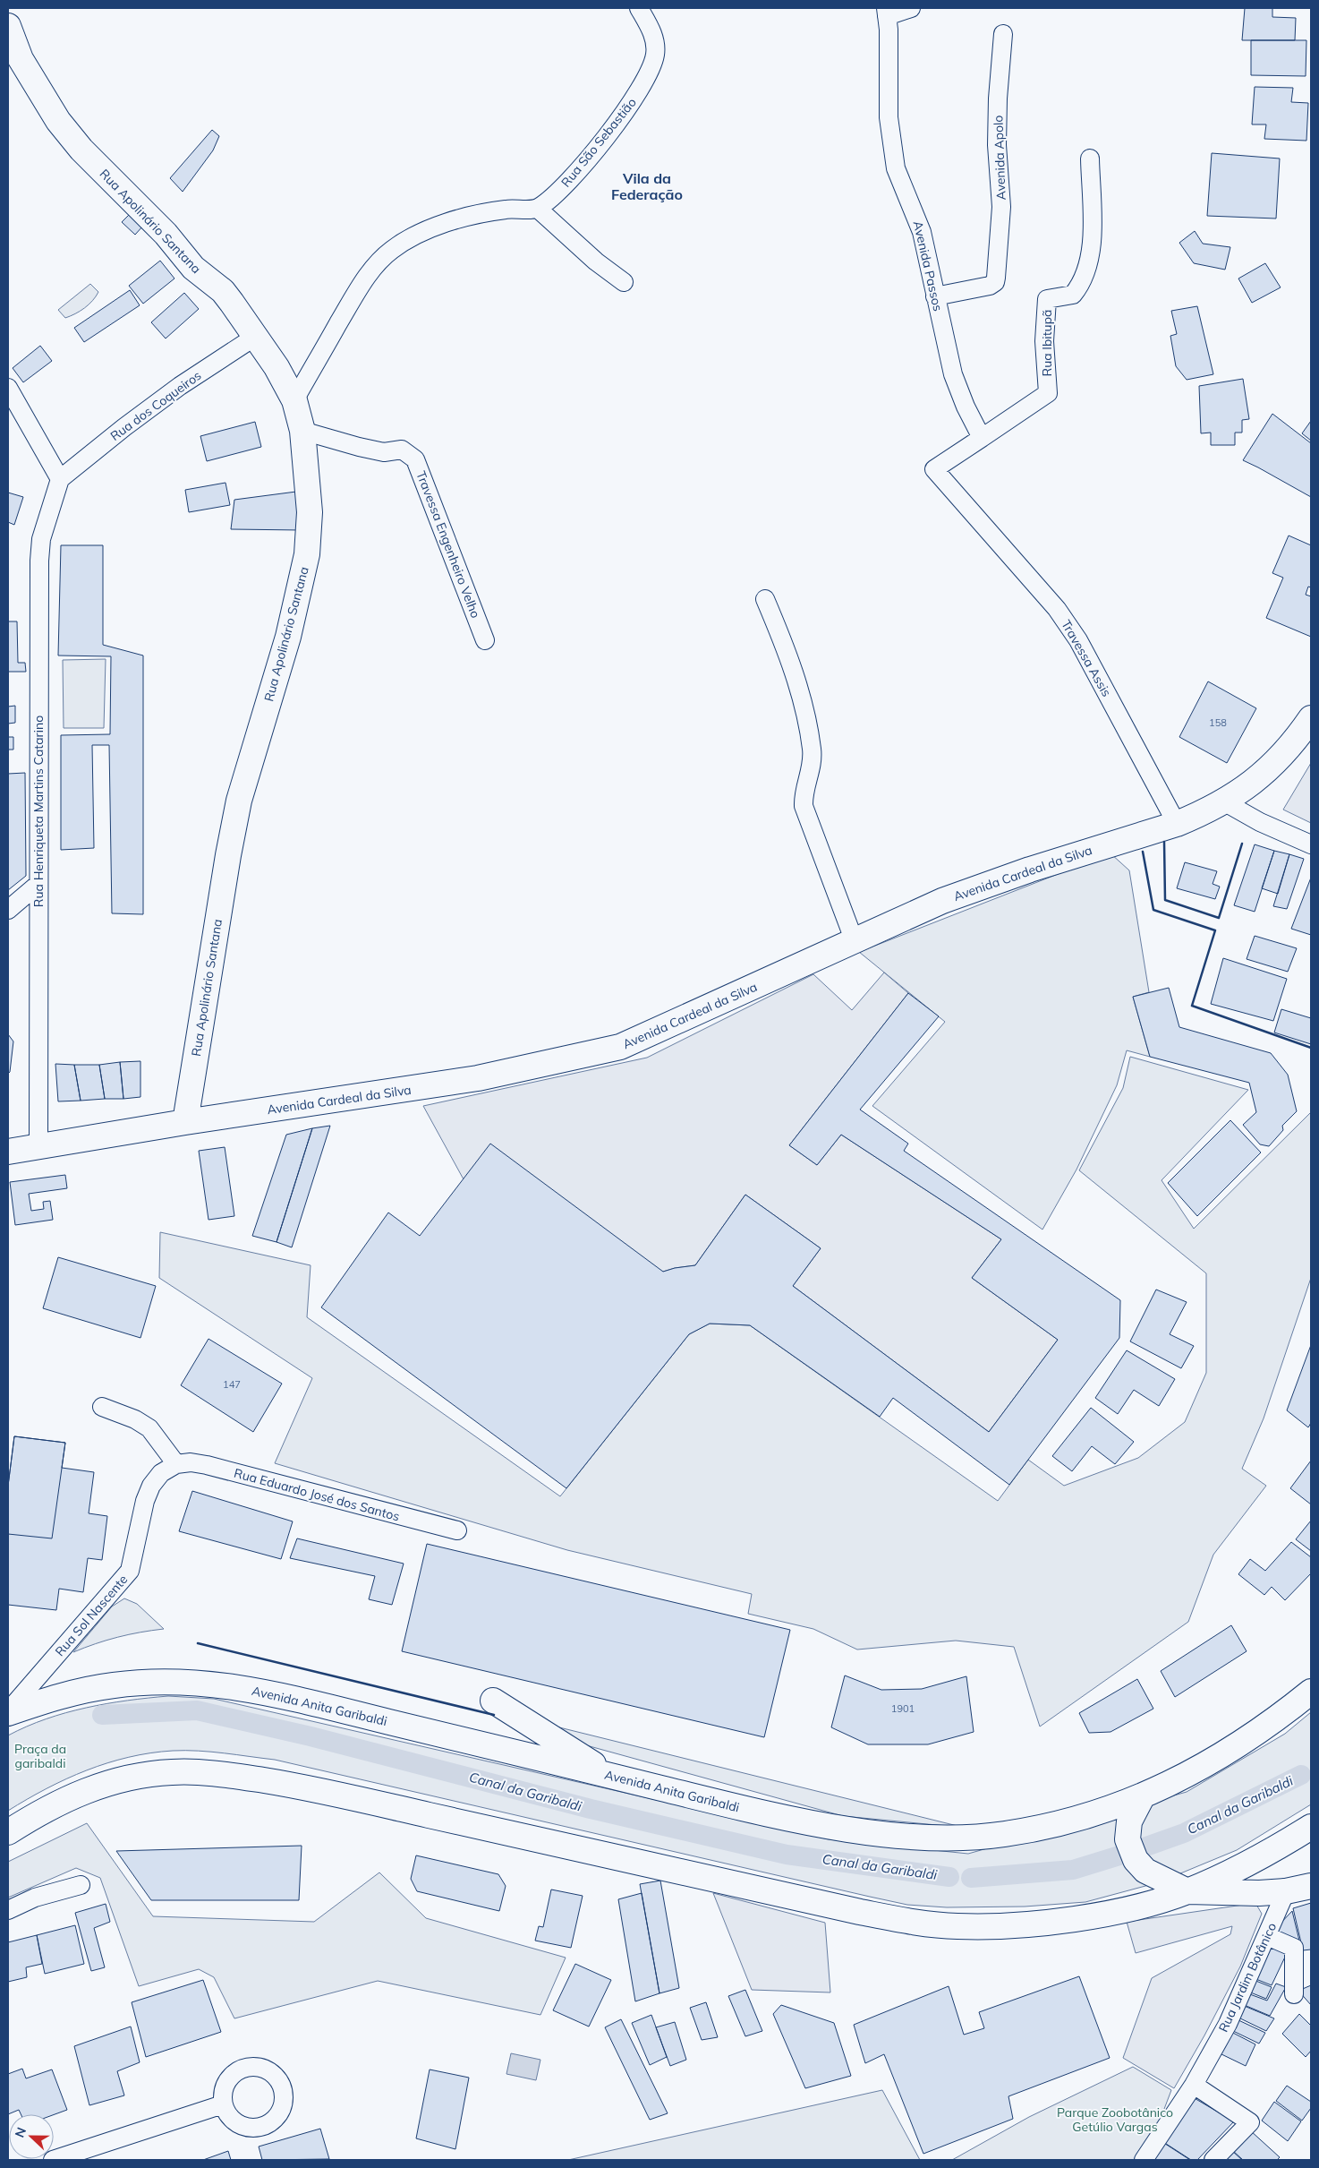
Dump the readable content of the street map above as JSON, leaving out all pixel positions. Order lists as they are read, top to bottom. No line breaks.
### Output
{"streets":{"main road":["Rua Apolinário Santana","Avenida Cardeal da Silva","Avenida Anita Garibaldi"],"street":["Rua São Sebastião","Avenida Apolo","Avenida Passos","Rua Ibitupã","Rua dos Coqueiros","Travessa Engenheiro Velho","Travessa Assis","Rua Henriqueta Martins Catarino","Rua Eduardo José dos Santos","Rua Sol Nascente","Rua Jardim Botânico"]},"crossings":[["Avenida Apolo","Avenida Passos"],["Rua Apolinário Santana","Rua dos Coqueiros"],["Rua Apolinário Santana","Travessa Engenheiro Velho"],["Rua Apolinário Santana","Avenida Cardeal da Silva"],["Avenida Passos","Rua Ibitupã"],["Avenida Passos","Travessa Assis"],["Rua Ibitupã","Travessa Assis"],["Rua dos Coqueiros","Rua Henriqueta Martins Catarino"],["Travessa Assis","Avenida Cardeal da Silva"],["Rua Henriqueta Martins Catarino","Avenida Cardeal da Silva"],["Rua Eduardo José dos Santos","Rua Sol Nascente"],["Rua Sol Nascente","Avenida Anita Garibaldi"]],"districts":["Vila da Federação"],"water":["Canal da Garibaldi"],"parks":["Praça da garibaldi","Parque Zoobotânico Getúlio Vargas"],"house_numbers":["158","147","1901"],"north":"left"}
